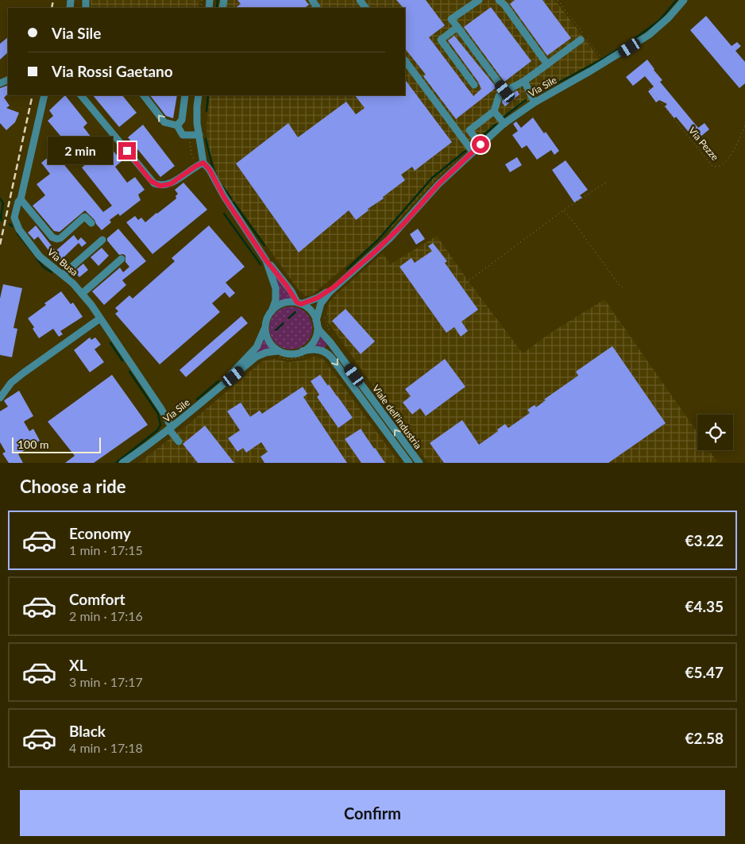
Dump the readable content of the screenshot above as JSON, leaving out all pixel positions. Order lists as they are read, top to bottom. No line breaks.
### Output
{"streets":{"street":["Via Sile","Via Busa","Viale dell'industria"],"path":["Via Pezze"]},"crossings":[["Via Sile","Via Busa"],["Via Sile","Viale dell'industria"]],"scale_bar":"100 m","page":{"banner":["Via Sile","Via Rossi Gaetano"],"bubble":"2 min","scale":"100 m","heading":"Choose a ride","list":[{"name":"Economy","note":"1 min · 17:15","value":"€3.22"},{"name":"Comfort","note":"2 min · 17:16","value":"€4.35"},{"name":"XL","note":"3 min · 17:17","value":"€5.47"},{"name":"Black","note":"4 min · 17:18","value":"€2.58"}],"buttons":"Confirm"}}
